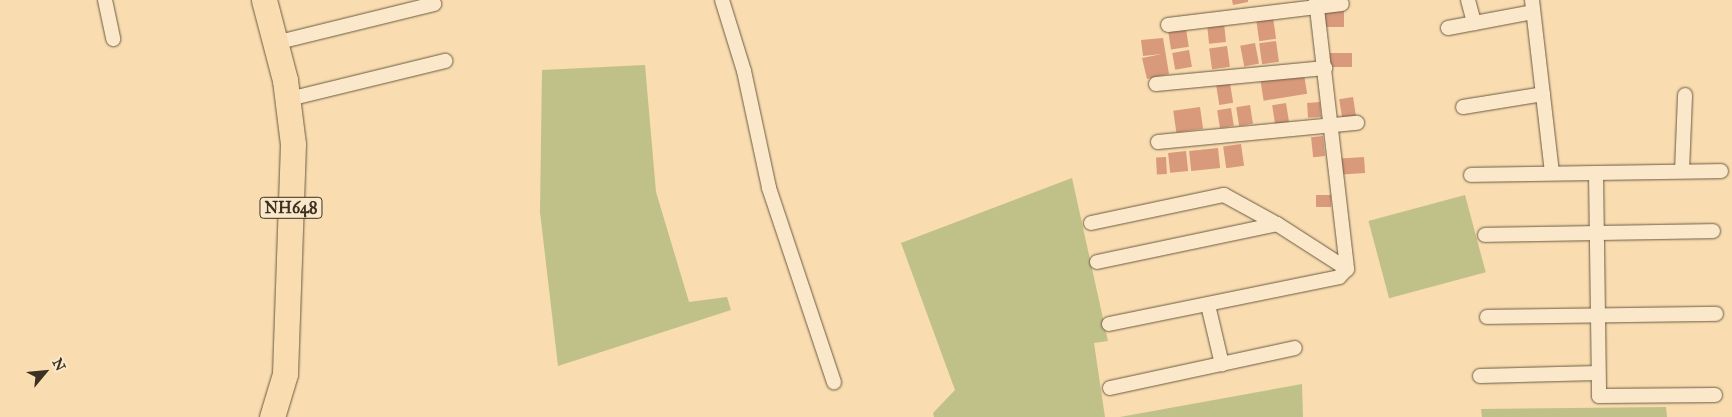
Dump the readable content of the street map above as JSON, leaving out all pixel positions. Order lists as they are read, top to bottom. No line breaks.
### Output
{"streets":{"highway":["NH648"]},"north":"top right"}
